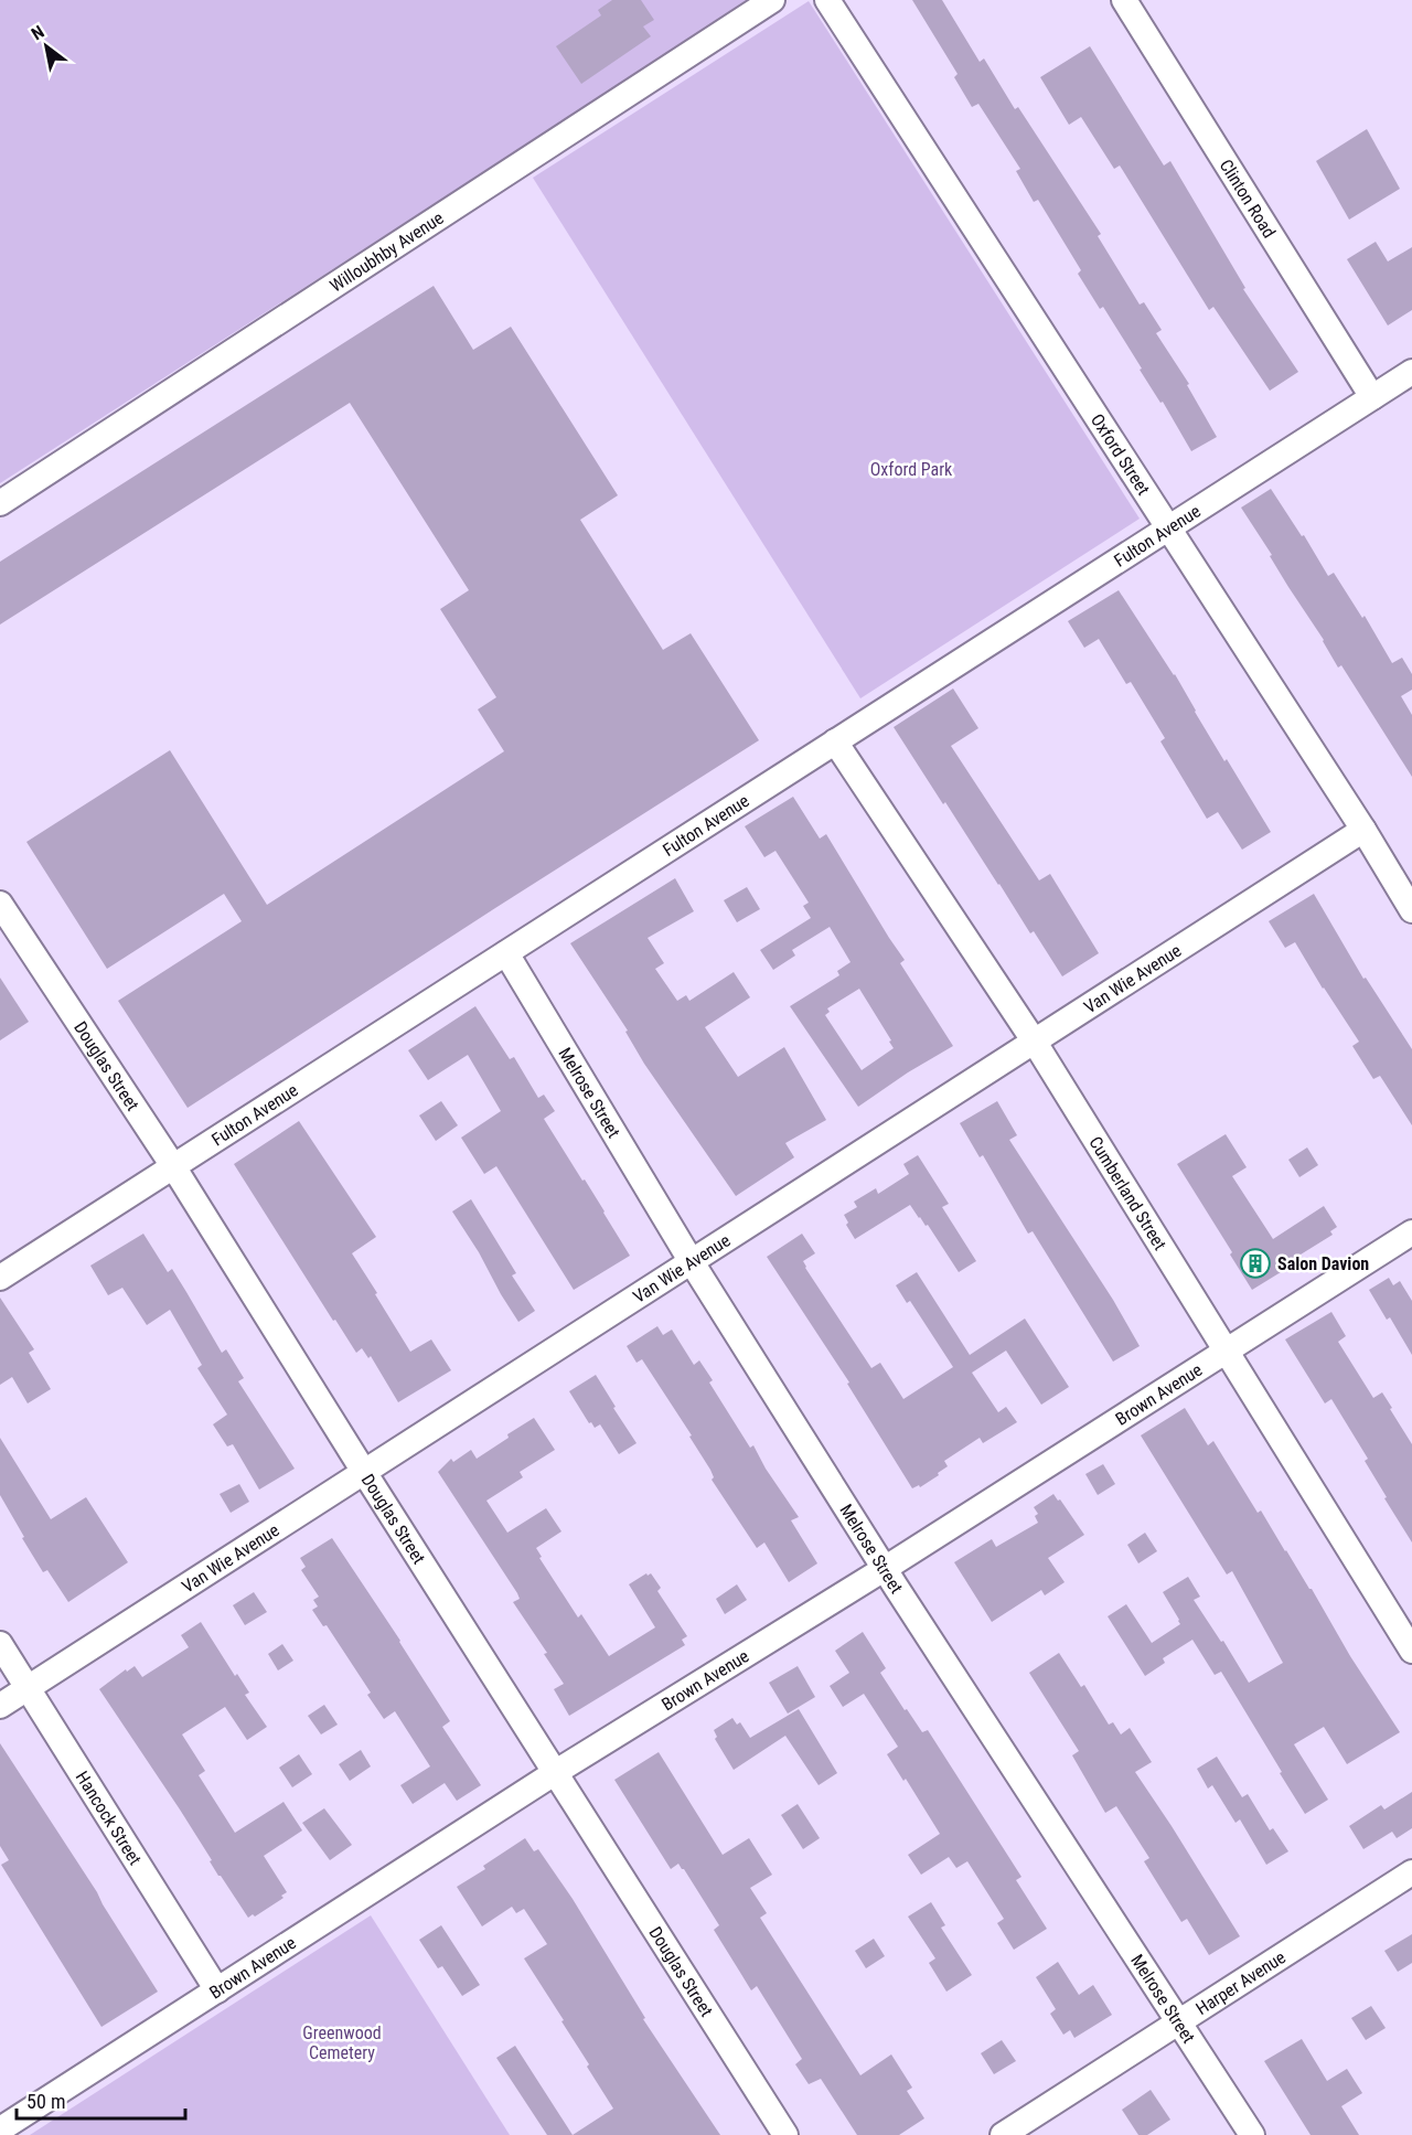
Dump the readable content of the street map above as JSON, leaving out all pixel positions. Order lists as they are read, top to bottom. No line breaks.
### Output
{"streets":{"street":["Clinton Road","Willoubhby Avenue","Oxford Street","Fulton Avenue","Van Wie Avenue","Douglas Street","Melrose Street","Cumberland Street","Brown Avenue","Hancock Street","Harper Avenue"]},"crossings":[["Clinton Road","Fulton Avenue"],["Oxford Street","Fulton Avenue"],["Oxford Street","Van Wie Avenue"],["Fulton Avenue","Douglas Street"],["Fulton Avenue","Melrose Street"],["Fulton Avenue","Cumberland Street"],["Van Wie Avenue","Douglas Street"],["Van Wie Avenue","Melrose Street"],["Van Wie Avenue","Cumberland Street"],["Van Wie Avenue","Hancock Street"],["Douglas Street","Brown Avenue"],["Melrose Street","Brown Avenue"],["Melrose Street","Harper Avenue"],["Cumberland Street","Brown Avenue"],["Brown Avenue","Hancock Street"]],"parks":["Oxford Park","Greenwood Cemetery"],"places":{"building":["Salon Davion"]},"scale_bar":"50 m","north":"top left"}
